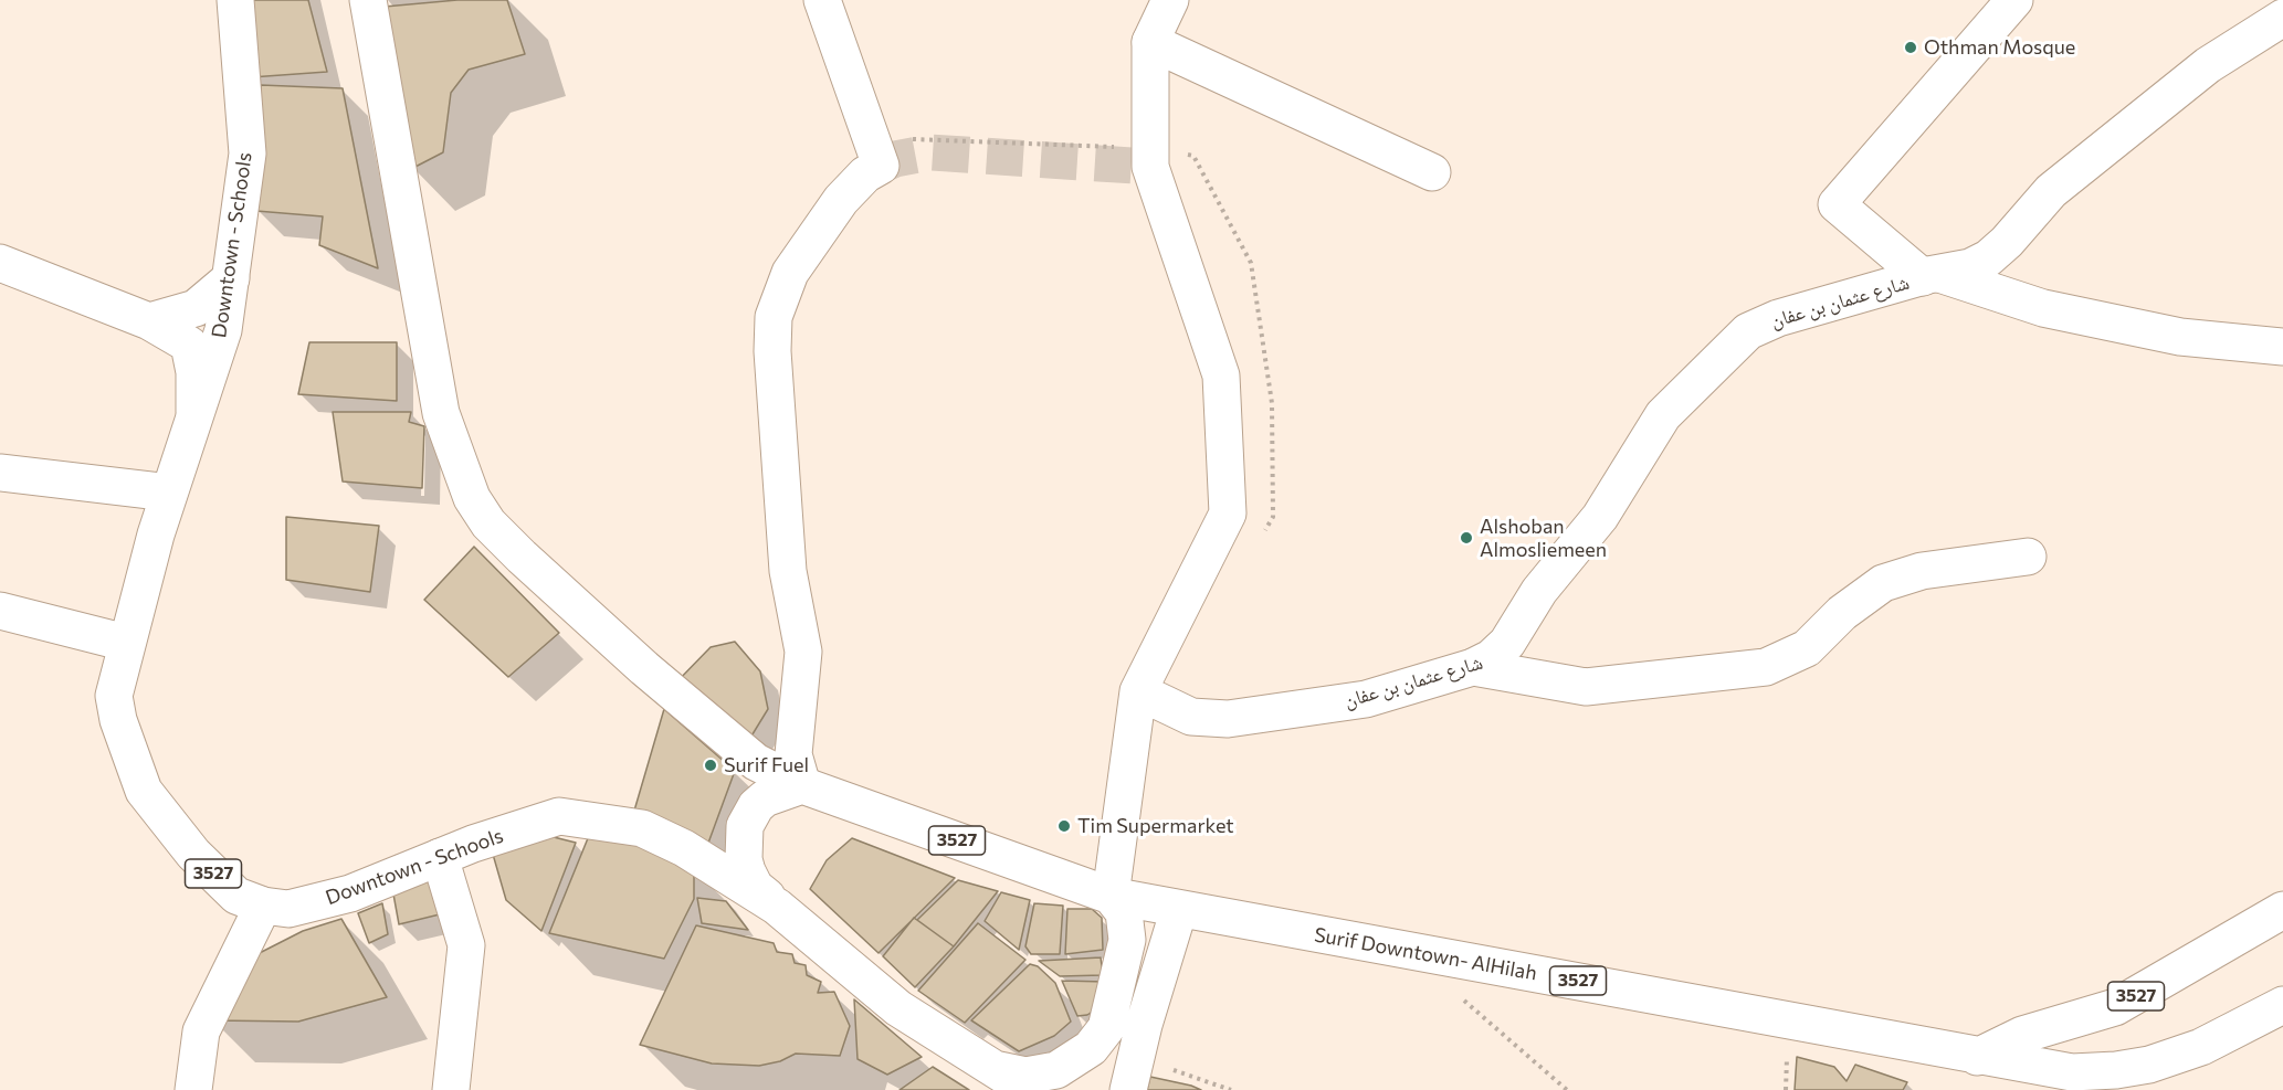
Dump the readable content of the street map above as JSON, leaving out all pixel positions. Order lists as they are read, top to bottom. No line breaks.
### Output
{"streets":{"main road":["Downtown - Schools","شارع عثمان بن عفان","3527","Surif Downtown- AlHilah"]},"crossings":[["Downtown - Schools","3527"],["3527","Surif Downtown- AlHilah"]],"places":["Othman Mosque","Alshoban Almosliemeen","Surif Fuel","Tim Supermarket"]}
